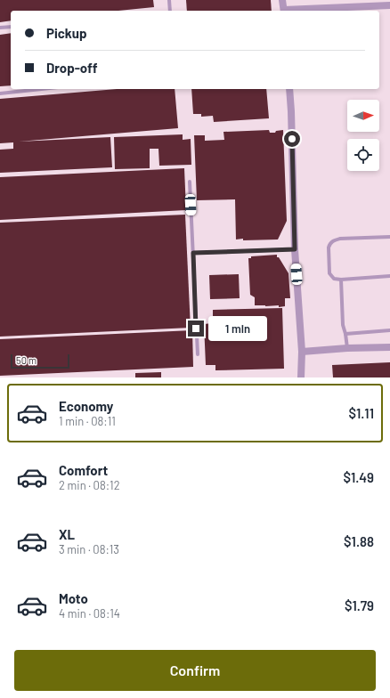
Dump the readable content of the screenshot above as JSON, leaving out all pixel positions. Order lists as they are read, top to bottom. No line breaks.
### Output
{"scale_bar":"50 m","north":"right","page":{"banner":["Pickup","Drop-off"],"bubble":"1 min","scale":"50 m","list":[{"name":"Economy","note":"1 min · 08:11","value":"$1.11"},{"name":"Comfort","note":"2 min · 08:12","value":"$1.49"},{"name":"XL","note":"3 min · 08:13","value":"$1.88"},{"name":"Moto","note":"4 min · 08:14","value":"$1.79"}],"buttons":"Confirm"}}
